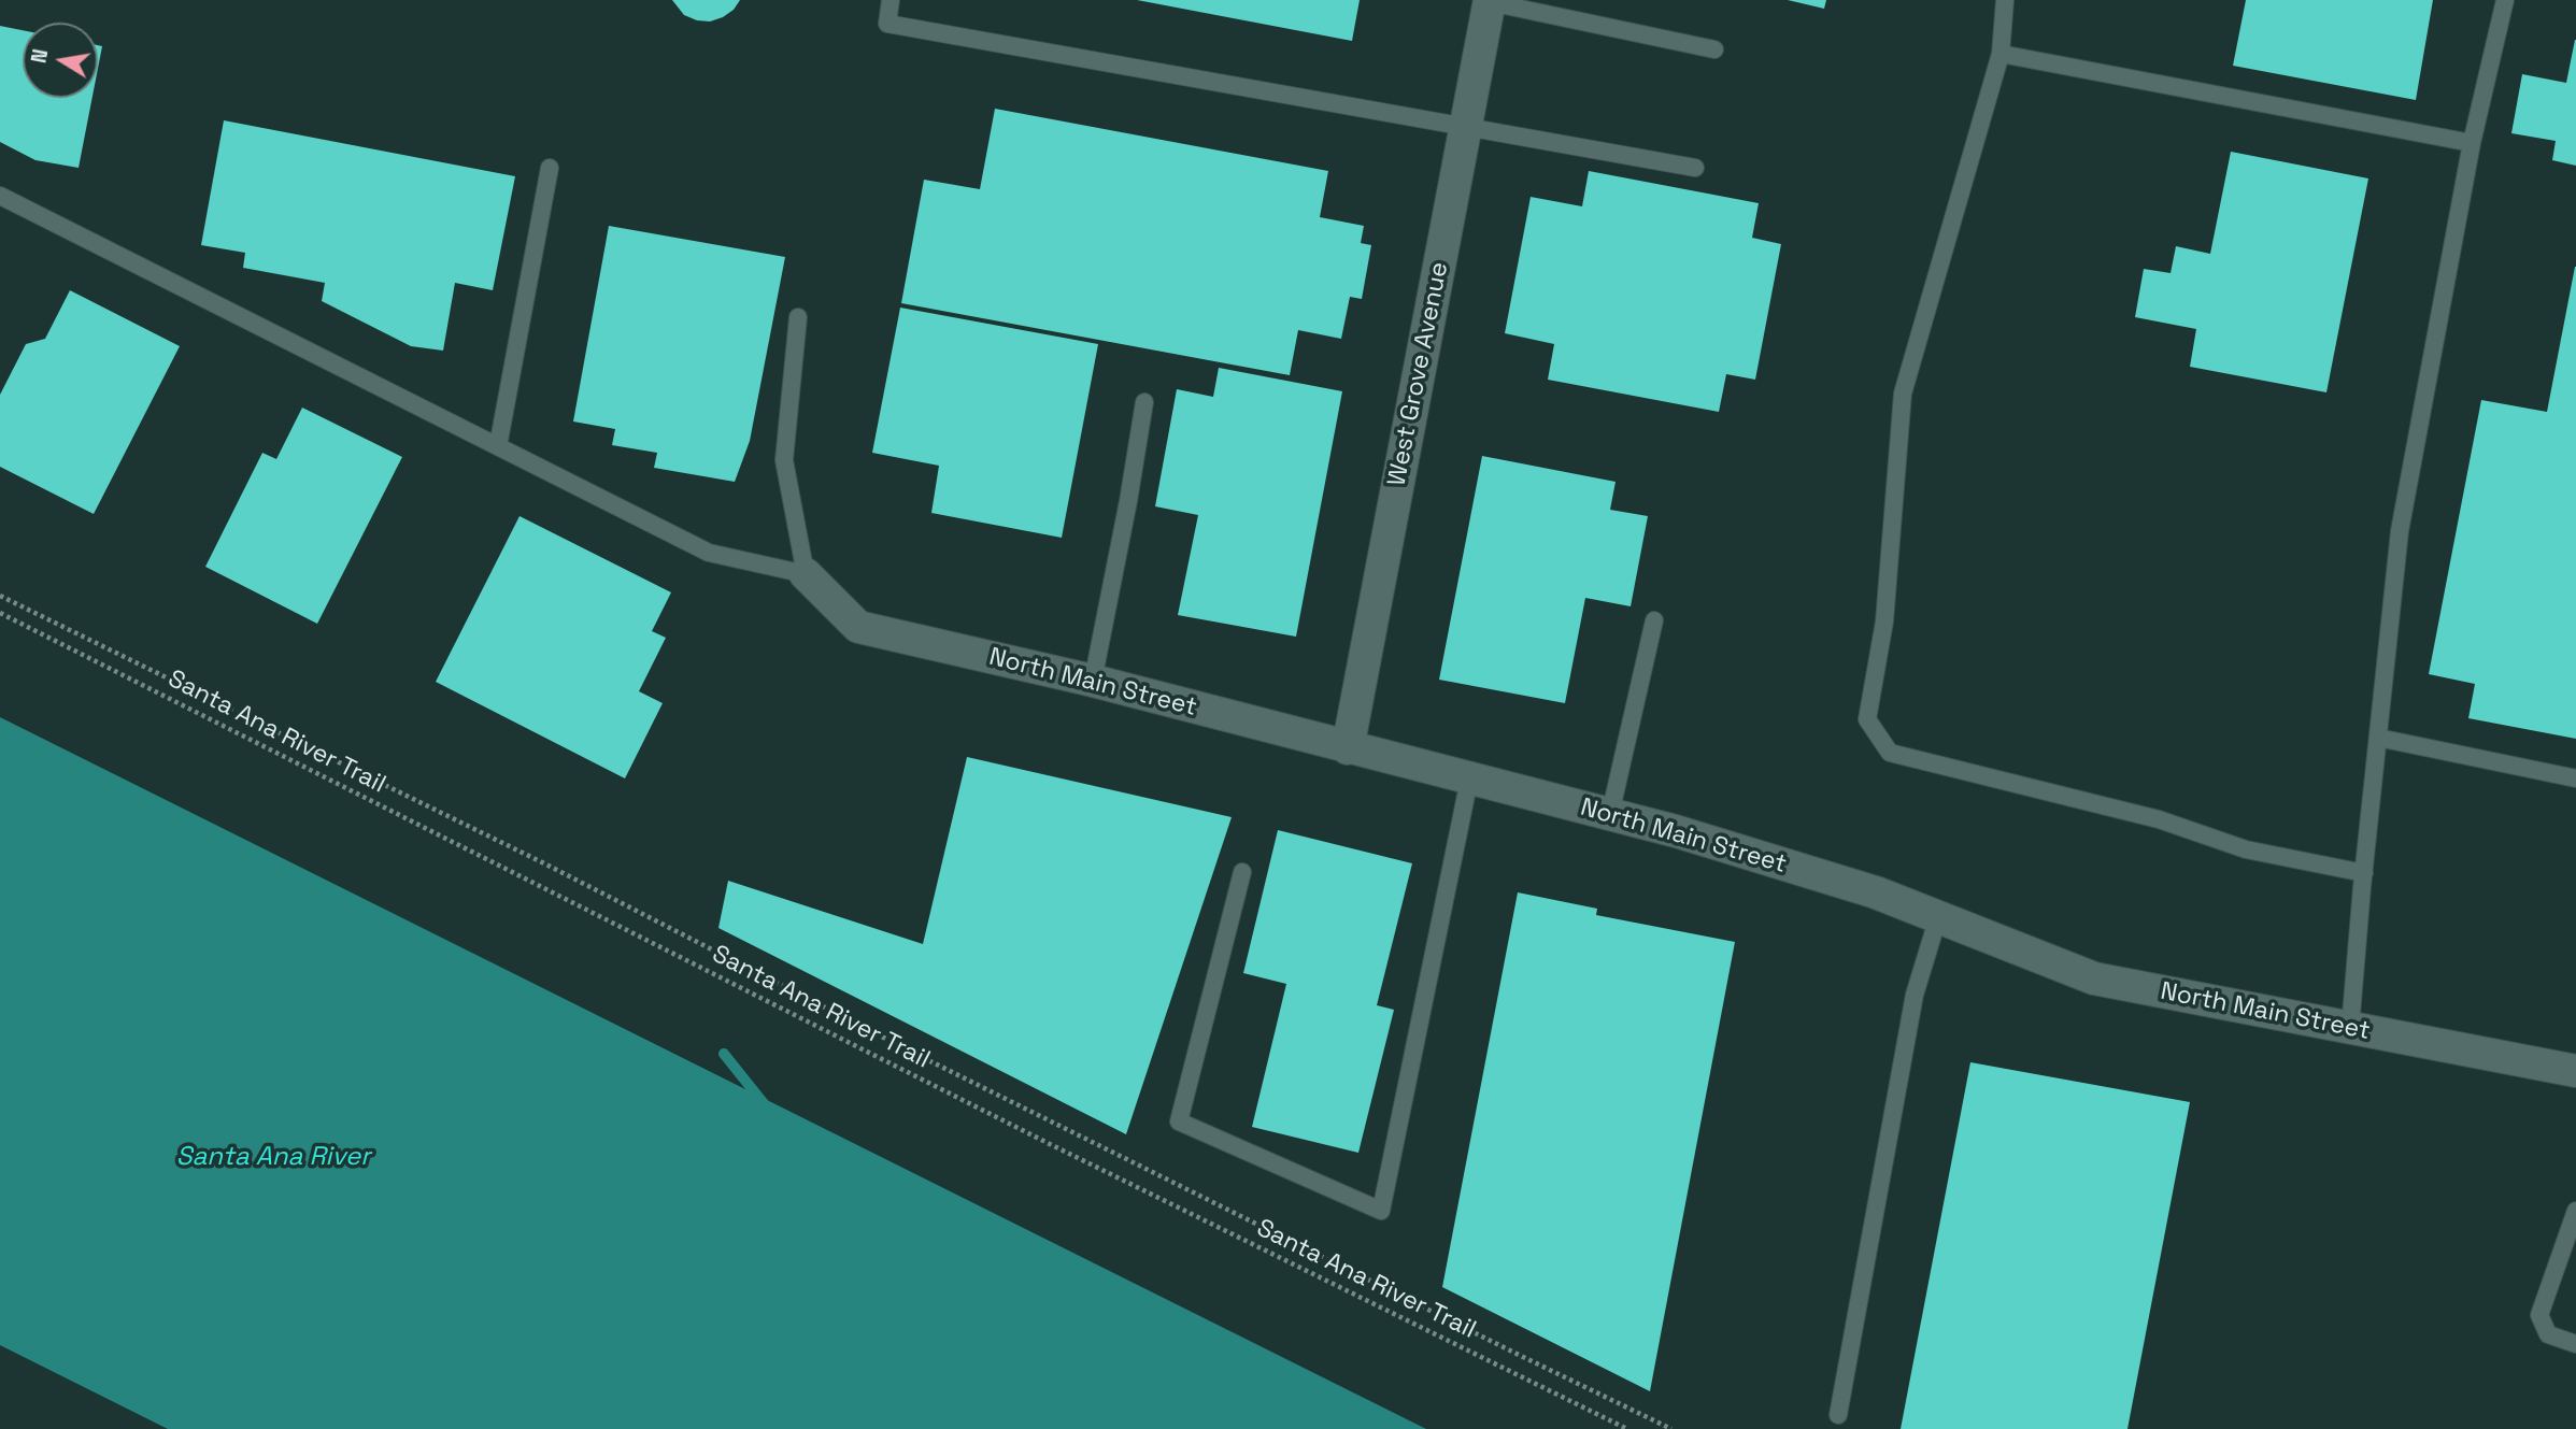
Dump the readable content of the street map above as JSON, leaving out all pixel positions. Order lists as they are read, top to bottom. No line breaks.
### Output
{"streets":{"street":["West Grove Avenue","North Main Street"],"path":["Santa Ana River Trail"]},"crossings":[["West Grove Avenue","North Main Street"]],"water":["Santa Ana River"],"north":"left"}
